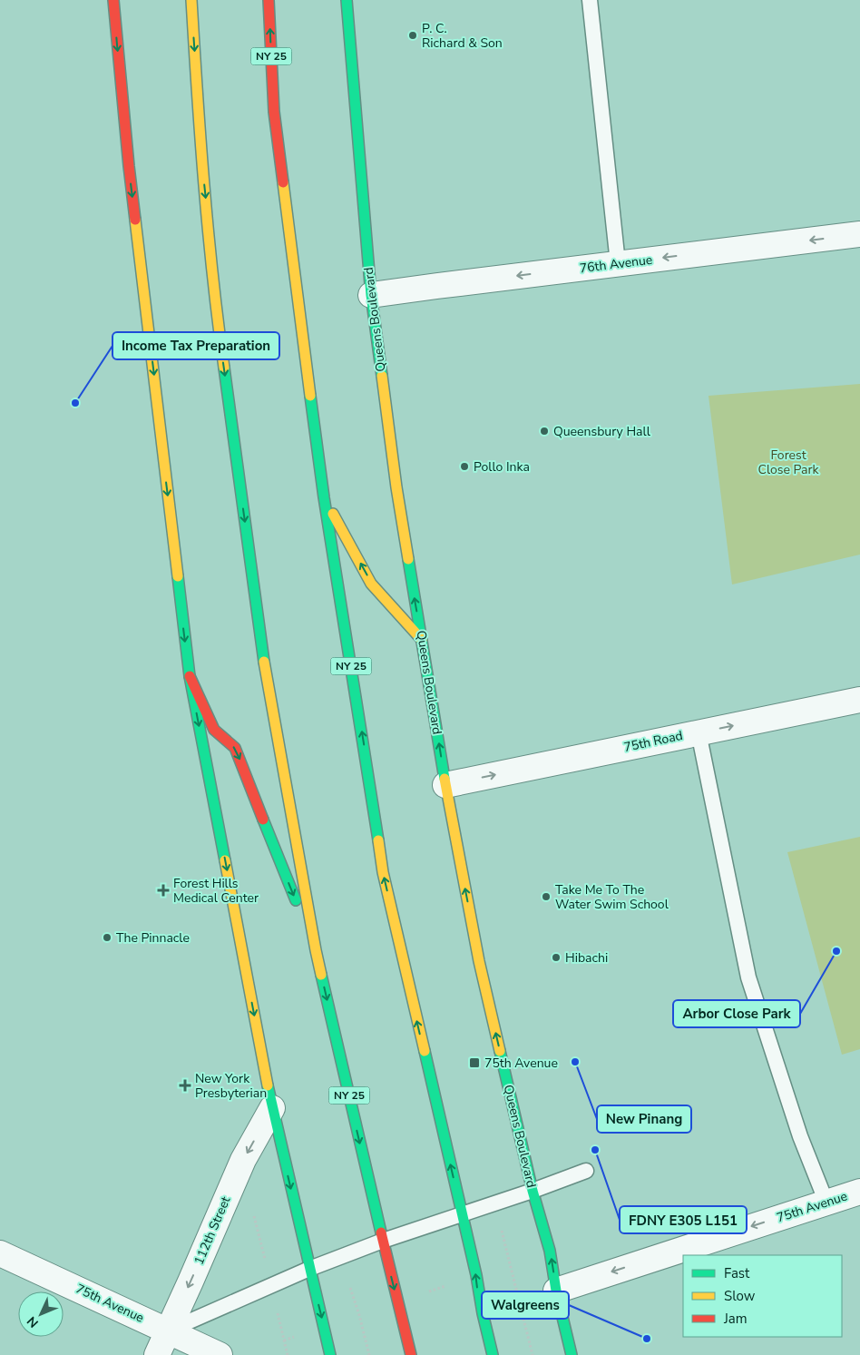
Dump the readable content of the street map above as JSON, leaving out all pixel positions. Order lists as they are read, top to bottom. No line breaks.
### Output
{"streets":{"main road":["NY 25","Queens Boulevard"],"street":["76th Avenue","75th Road","75th Avenue","112th Street"]},"crossings":[["76th Avenue","Queens Boulevard"],["Queens Boulevard","75th Road"],["Queens Boulevard","75th Avenue"],["75th Avenue","112th Street"]],"one_way":["76th Avenue","75th Road","75th Avenue","112th Street"],"parks":["Forest Close Park"],"places":{"other":["P. C. Richard & Son","Income Tax Preparation","Queensbury Hall","Pollo Inka","Take Me To The Water Swim School","The Pinnacle","Arbor Close Park","Hibachi","New Pinang","FDNY E305 L151","Walgreens"],"health":["Forest Hills Medical Center","New York Presbyterian"],"transit":["75th Avenue"]},"legend":["Fast","Slow","Jam"],"north":"bottom left"}
